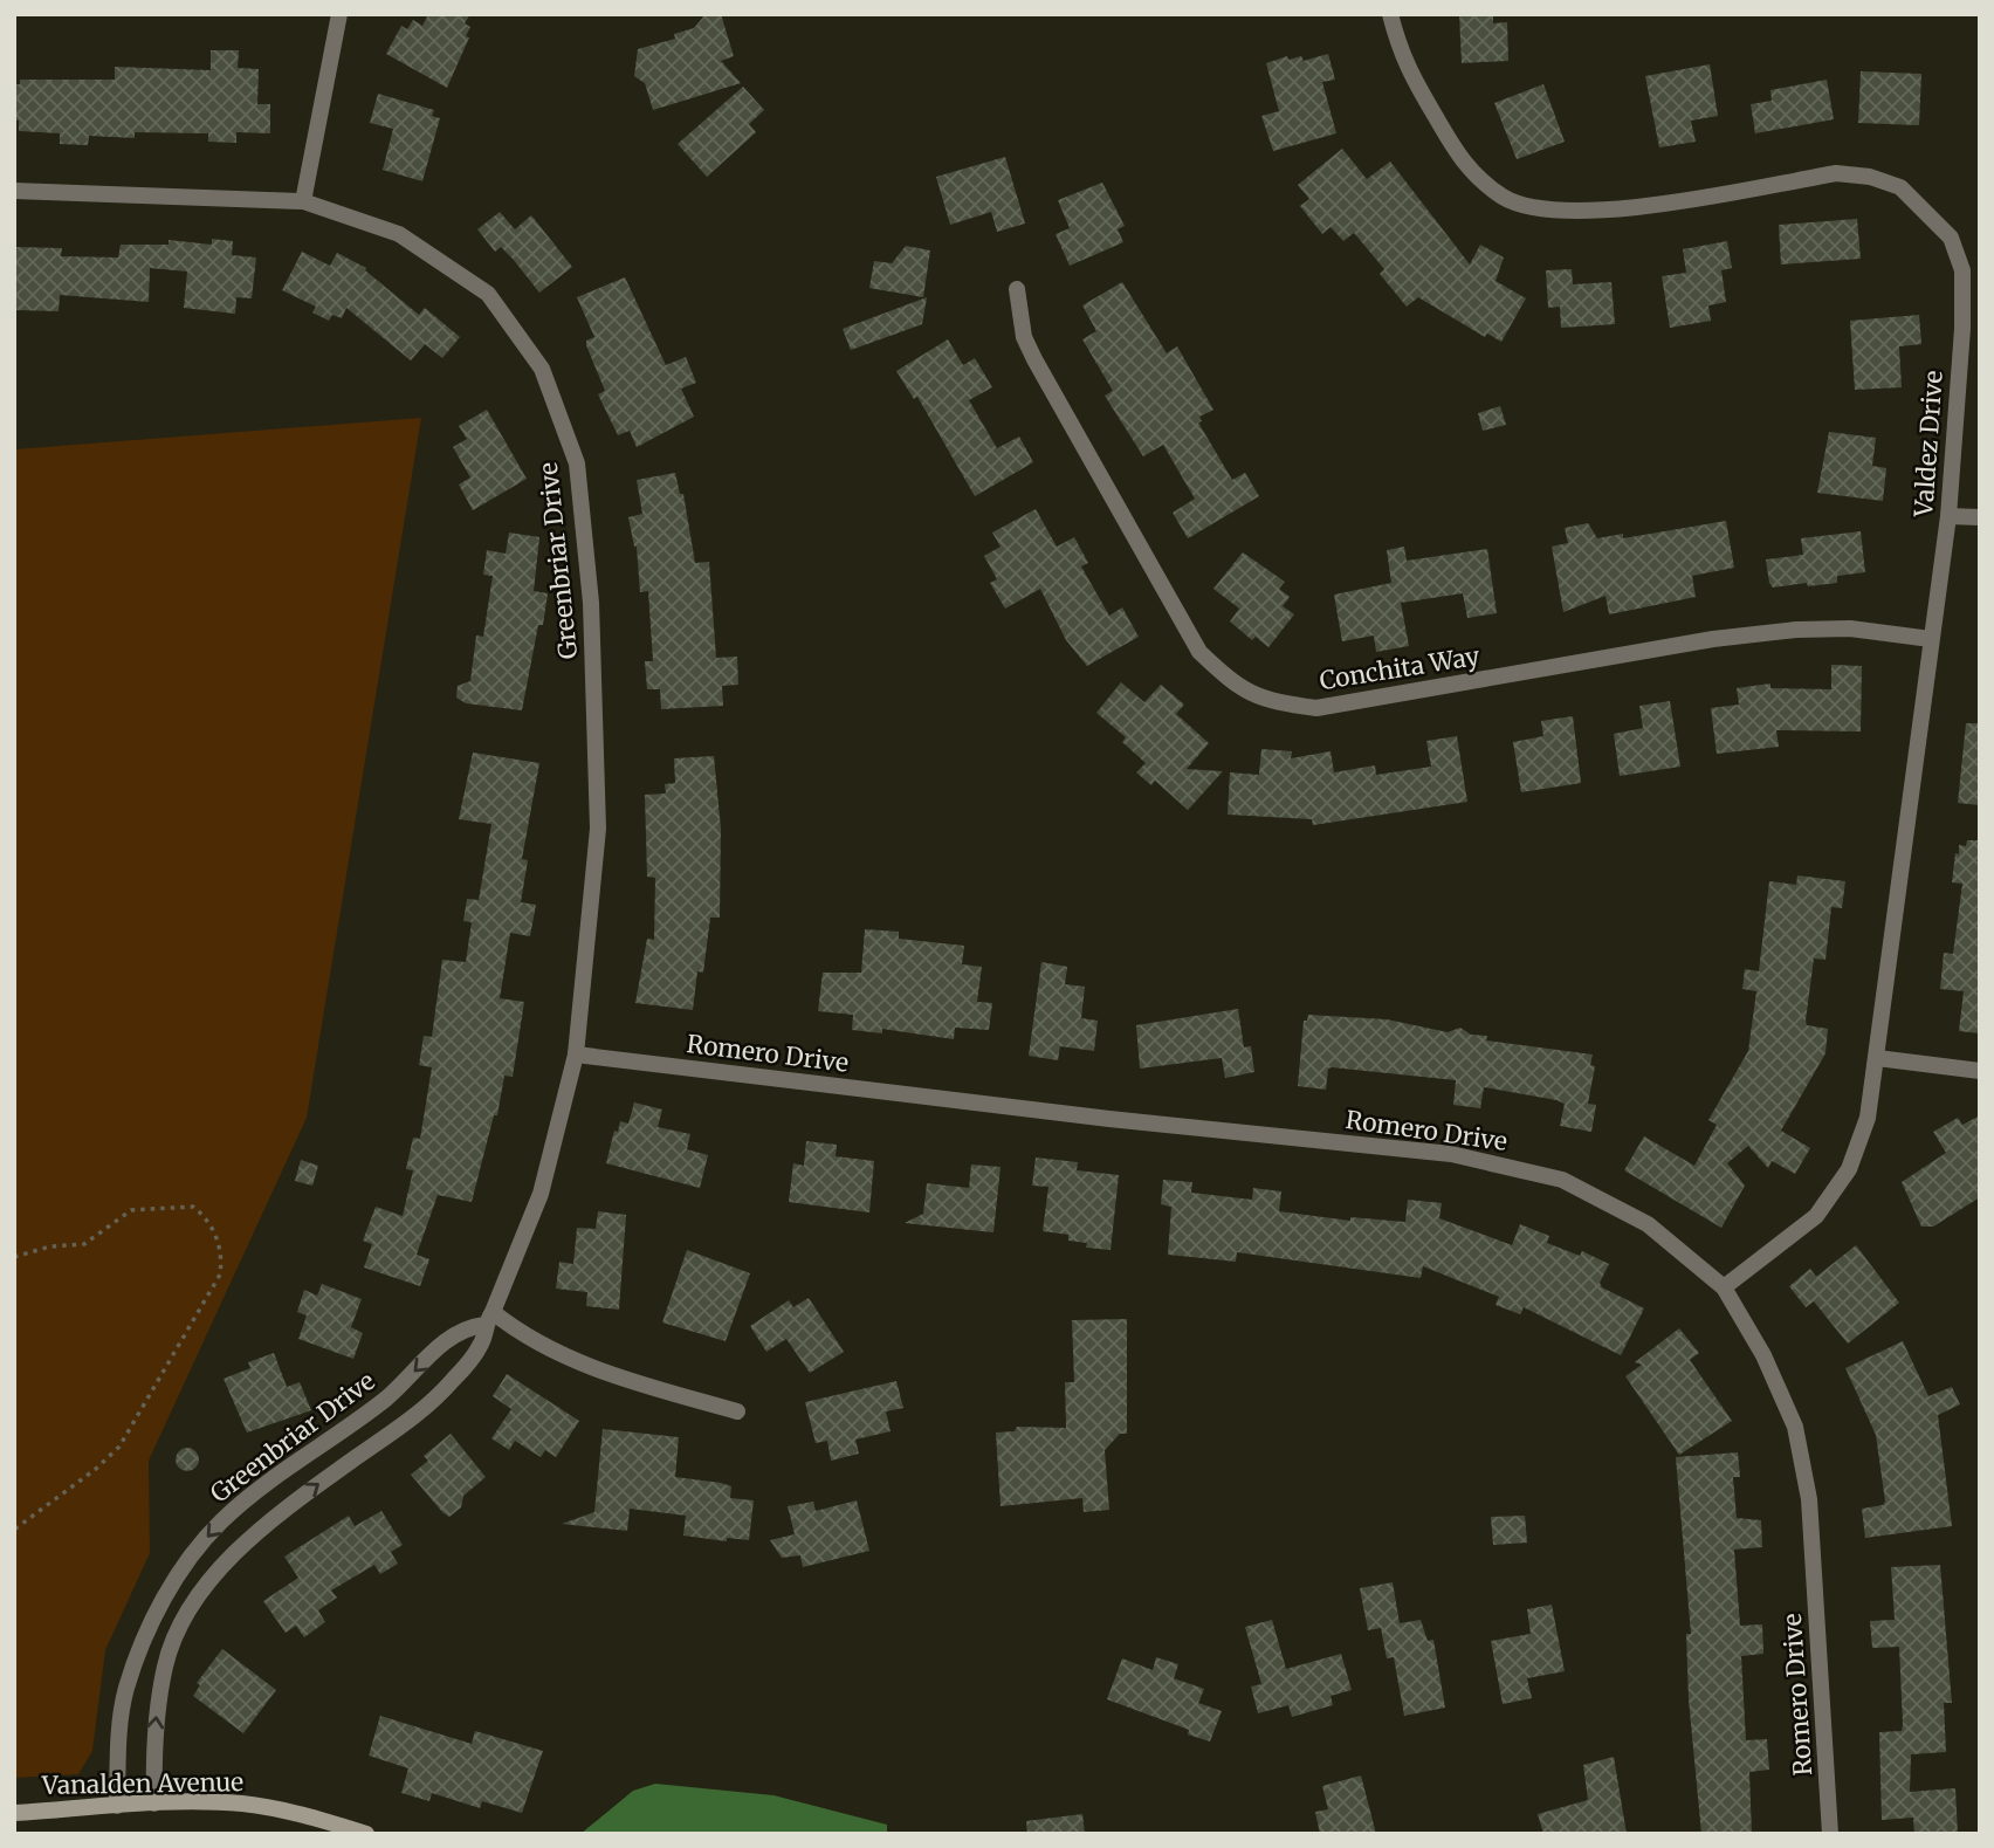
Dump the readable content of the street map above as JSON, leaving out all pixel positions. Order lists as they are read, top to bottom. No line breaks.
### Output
{"streets":{"main road":["Vanalden Avenue"],"street":["Valdez Drive","Greenbriar Drive","Conchita Way","Romero Drive"]},"crossings":[["Valdez Drive","Conchita Way"],["Valdez Drive","Romero Drive"],["Greenbriar Drive","Romero Drive"],["Greenbriar Drive","Vanalden Avenue"]]}
